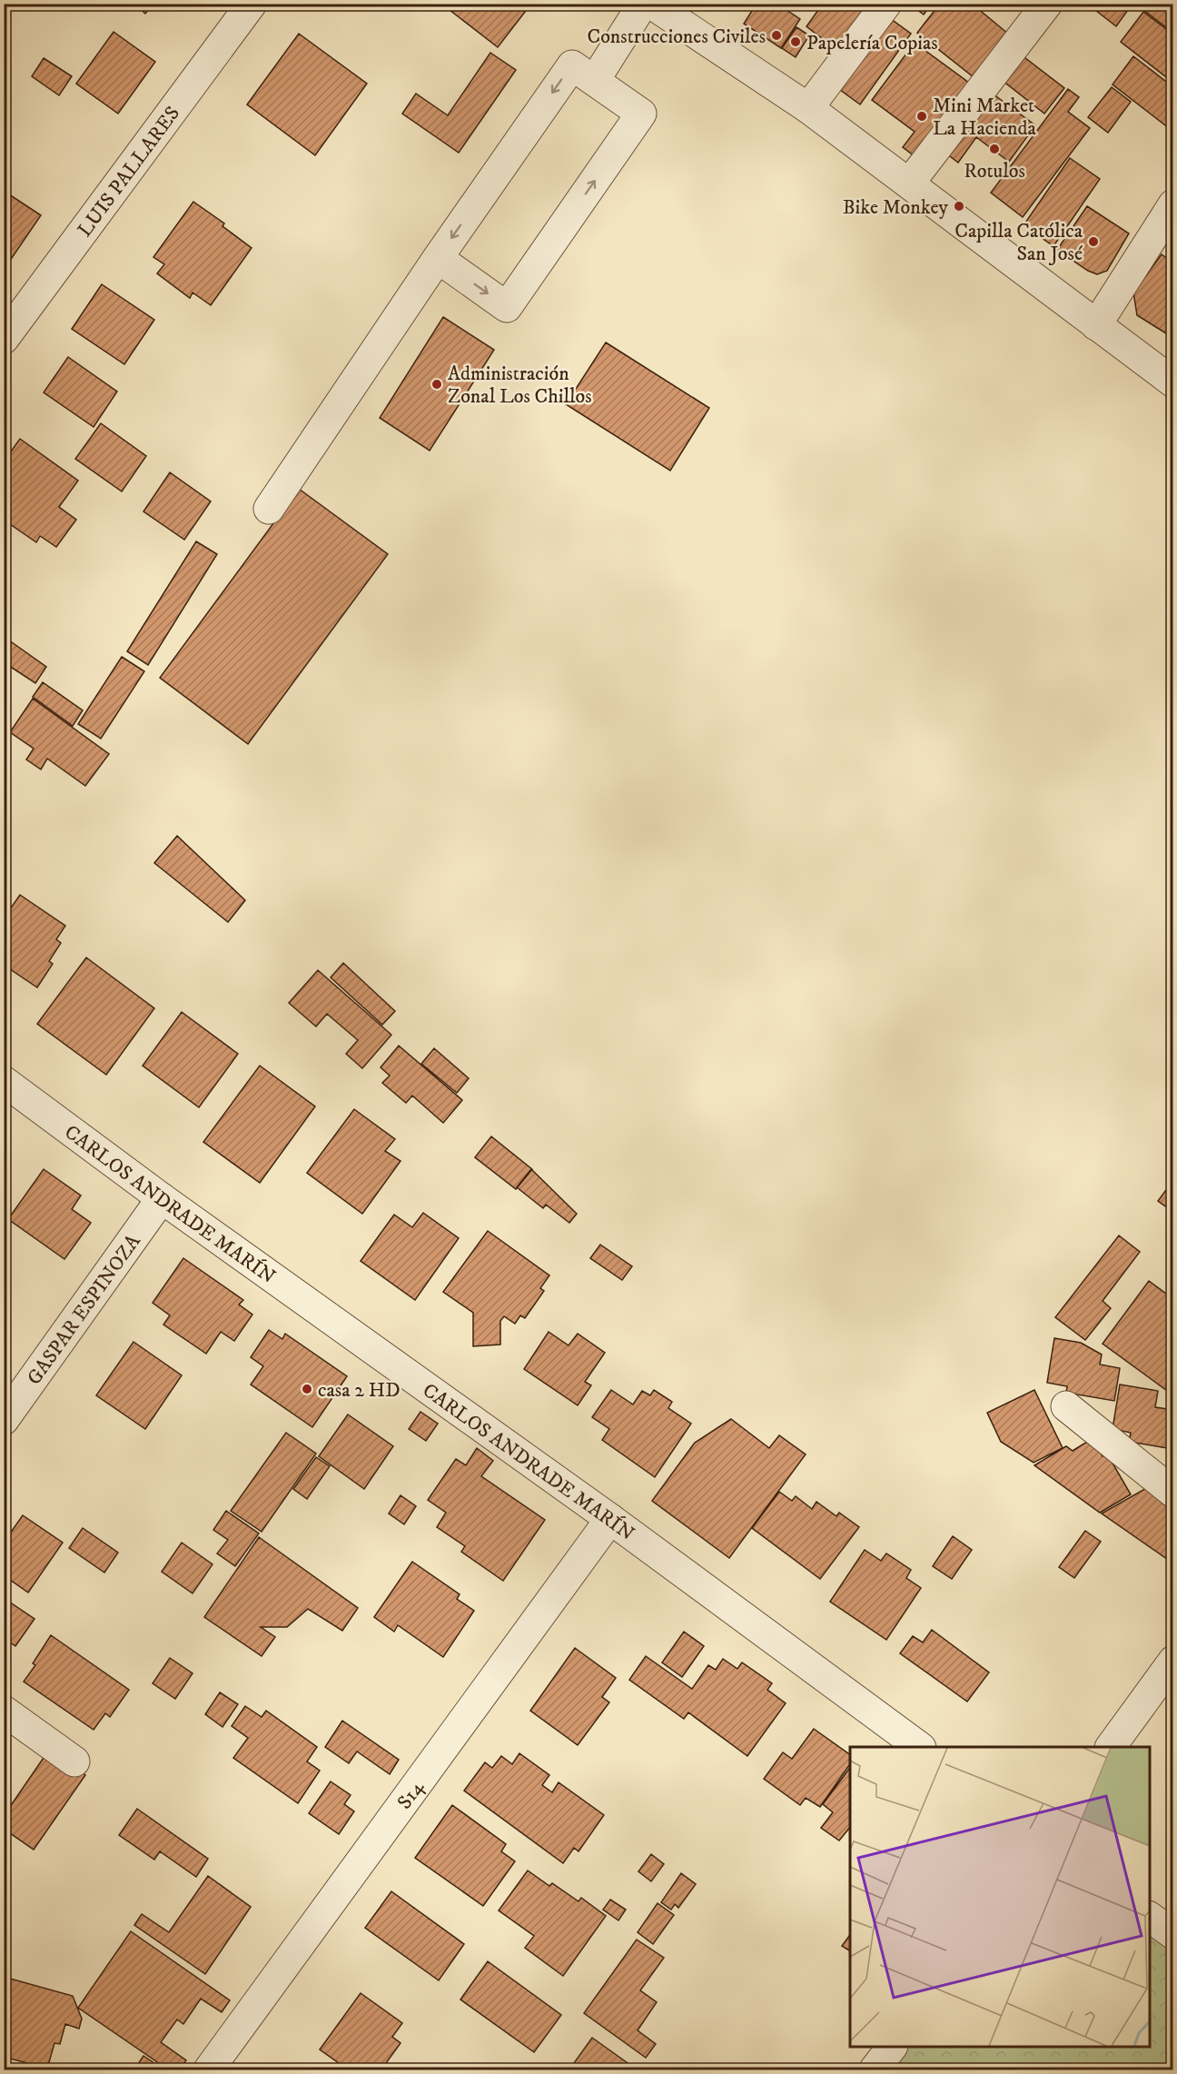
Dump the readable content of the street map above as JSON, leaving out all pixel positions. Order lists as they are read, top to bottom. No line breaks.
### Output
{"streets":{"street":["LUIS PALLARES","CARLOS ANDRADE MARÍN","GASPAR ESPINOZA","S14"]},"crossings":[["CARLOS ANDRADE MARÍN","GASPAR ESPINOZA"],["CARLOS ANDRADE MARÍN","S14"]],"places":["Construcciones Civiles","Papelería Copias","Mini Market La Hacienda","Rotulos","Bike Monkey","Capilla Católica San José","Administración Zonal Los Chillos","casa 2 HD"]}
